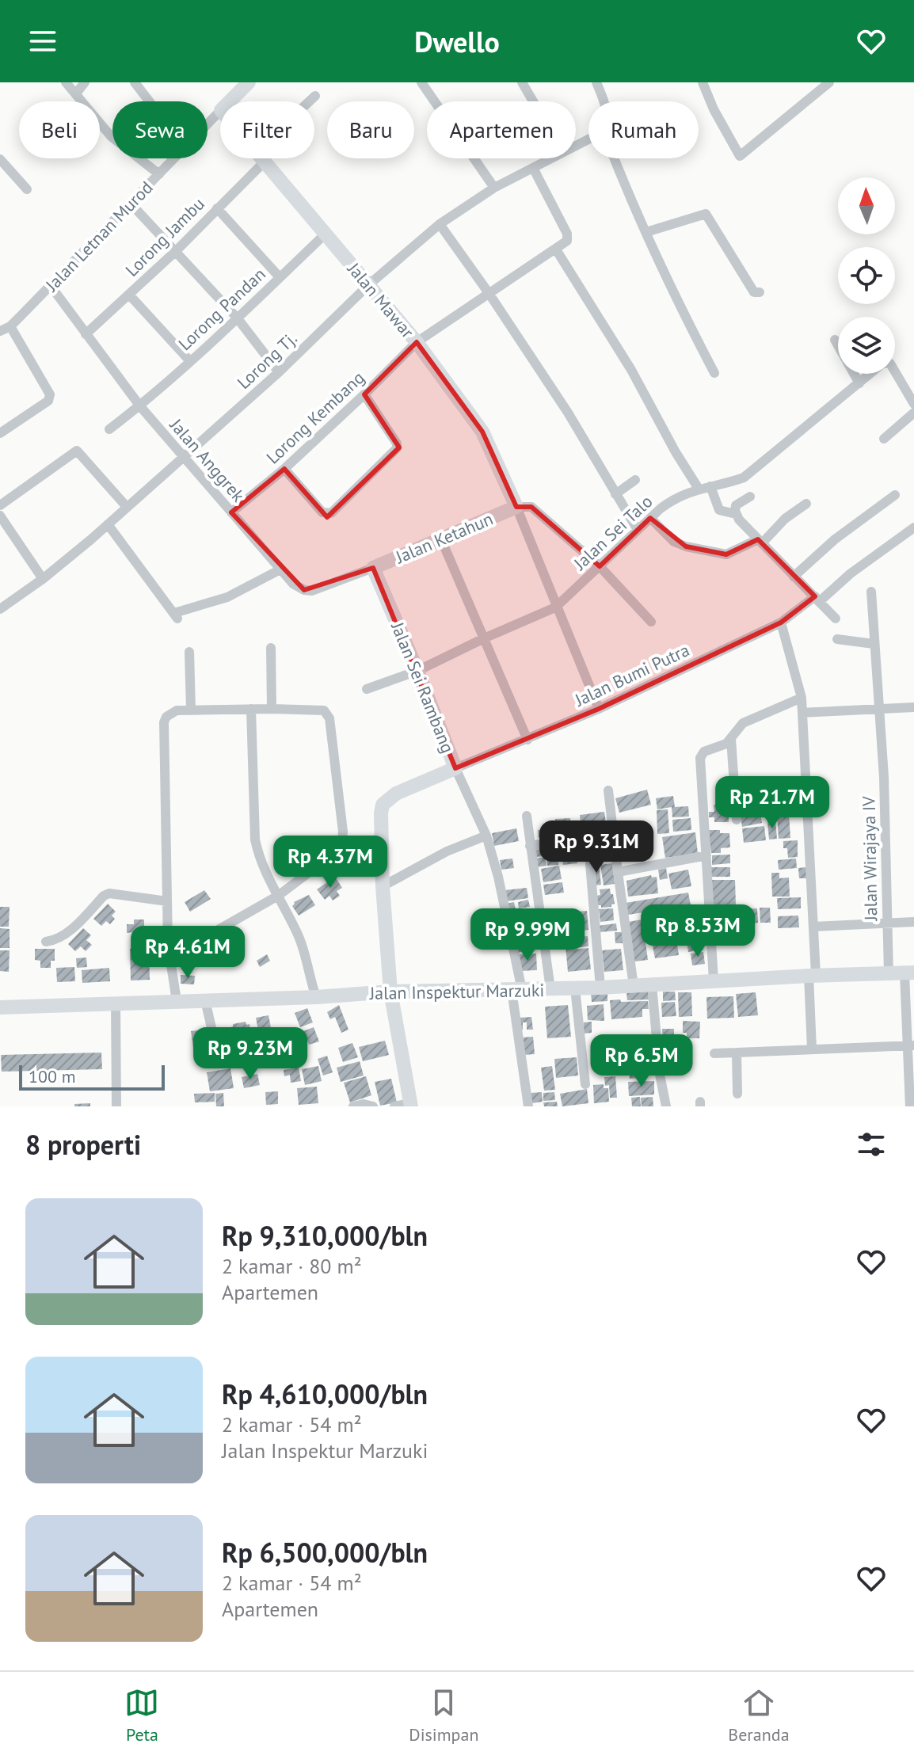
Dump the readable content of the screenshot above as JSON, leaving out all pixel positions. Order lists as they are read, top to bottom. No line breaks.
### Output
{"streets":{"street":["Jalan Letnan Murod","Lorong Jambu","Jalan Mawar","Lorong Pandan","Lorong Tj.","Lorong Kembang","Jalan Anggrek","Jalan Sei Talo","Jalan Ketahun","Jalan Bumi Putra","Jalan Sei Rambang","Jalan Wirajaya IV","Jalan Inspektur Marzuki"]},"crossings":[["Jalan Letnan Murod","Jalan Anggrek"],["Lorong Jambu","Jalan Anggrek"],["Jalan Mawar","Lorong Pandan"],["Jalan Mawar","Lorong Tj."],["Jalan Mawar","Lorong Kembang"],["Jalan Mawar","Jalan Ketahun"],["Lorong Pandan","Jalan Anggrek"],["Lorong Tj.","Jalan Anggrek"],["Lorong Kembang","Jalan Anggrek"],["Jalan Anggrek","Jalan Ketahun"],["Jalan Anggrek","Jalan Sei Rambang"],["Jalan Sei Talo","Jalan Sei Rambang"],["Jalan Ketahun","Jalan Sei Rambang"],["Jalan Bumi Putra","Jalan Sei Rambang"],["Jalan Sei Rambang","Jalan Inspektur Marzuki"],["Jalan Wirajaya IV","Jalan Inspektur Marzuki"]],"scale_bar":"100 m","north":"top","page":{"header":"Dwello","chip":["Beli","Sewa","Filter","Baru","Apartemen","Rumah"],"price":["Rp 21.7M","Rp 9.31M","Rp 4.37M","Rp 8.53M","Rp 9.99M","Rp 4.61M","Rp 9.23M","Rp 6.5M"],"scale":"100 m","heading":"8 properti","list":[{"name":"Rp 9,310,000/bln","note":"2 kamar · 80 m² · Apartemen"},{"name":"Rp 4,610,000/bln","note":"2 kamar · 54 m² · Jalan Inspektur Marzuki"},{"name":"Rp 6,500,000/bln","note":"2 kamar · 54 m² · Apartemen"}],"tabs":["Peta","Disimpan","Beranda"]}}
